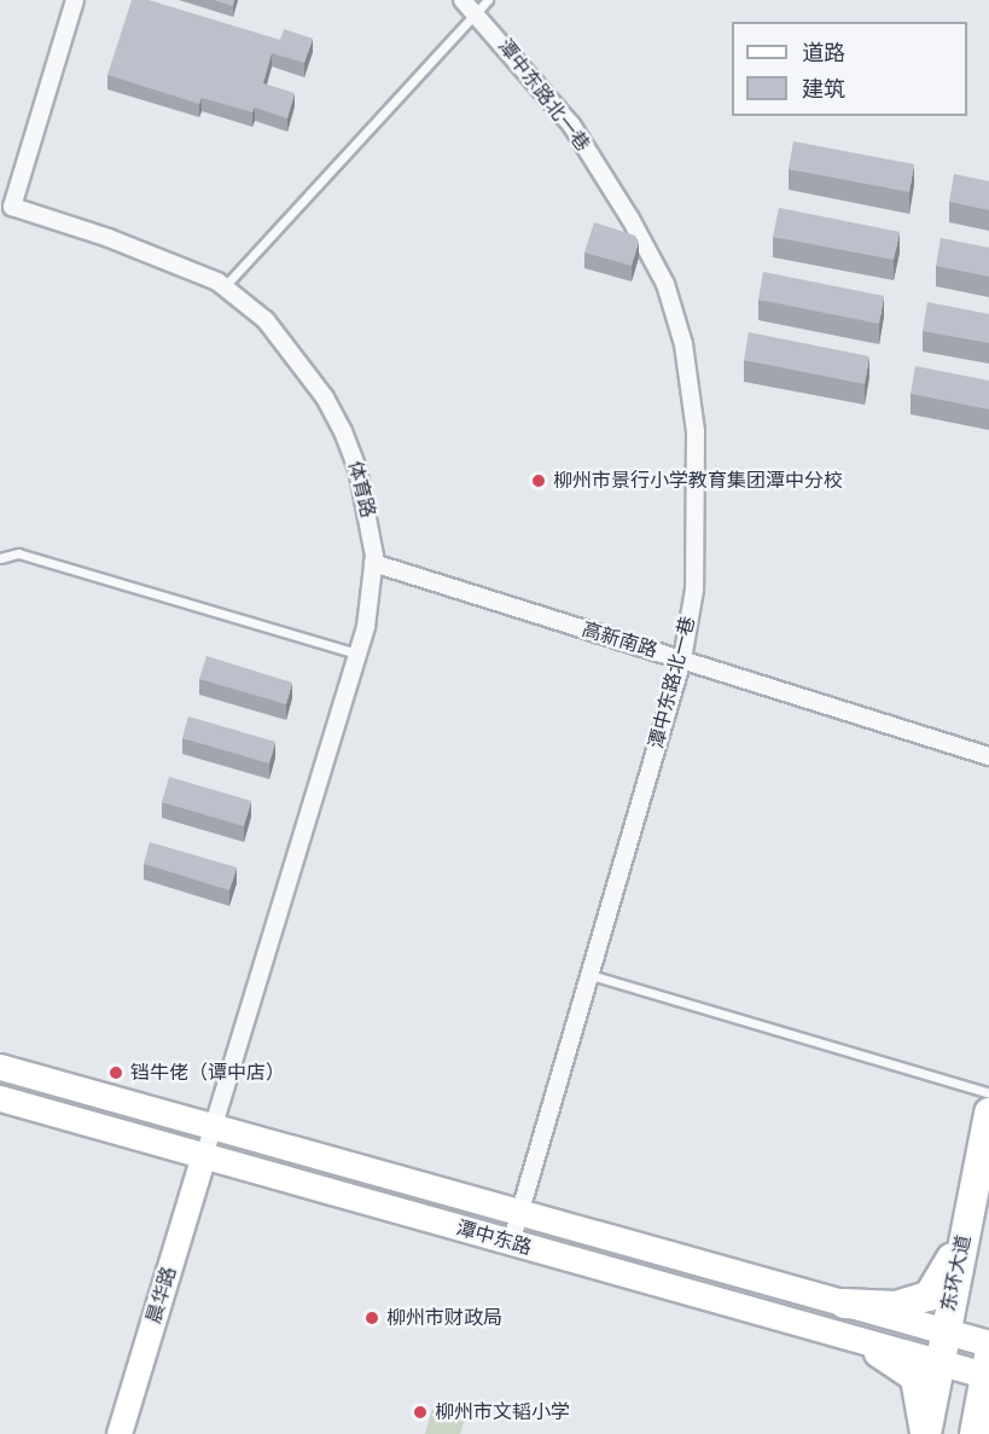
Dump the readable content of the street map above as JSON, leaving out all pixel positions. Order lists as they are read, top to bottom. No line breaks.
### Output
{"streets":{"highway":["东环大道"],"main road":["潭中东路"],"street":["潭中东路北一巷","体育路","高新南路","晨华路"]},"crossings":[["潭中东路北一巷","高新南路"],["潭中东路北一巷","潭中东路"],["体育路","高新南路"],["体育路","潭中东路"],["体育路","晨华路"],["潭中东路","东环大道"],["潭中东路","晨华路"]],"places":["柳州市景行小学教育集团潭中分校","铛牛佬（谭中店）","柳州市财政局","柳州市文韬小学"],"legend":["道路","建筑"]}
